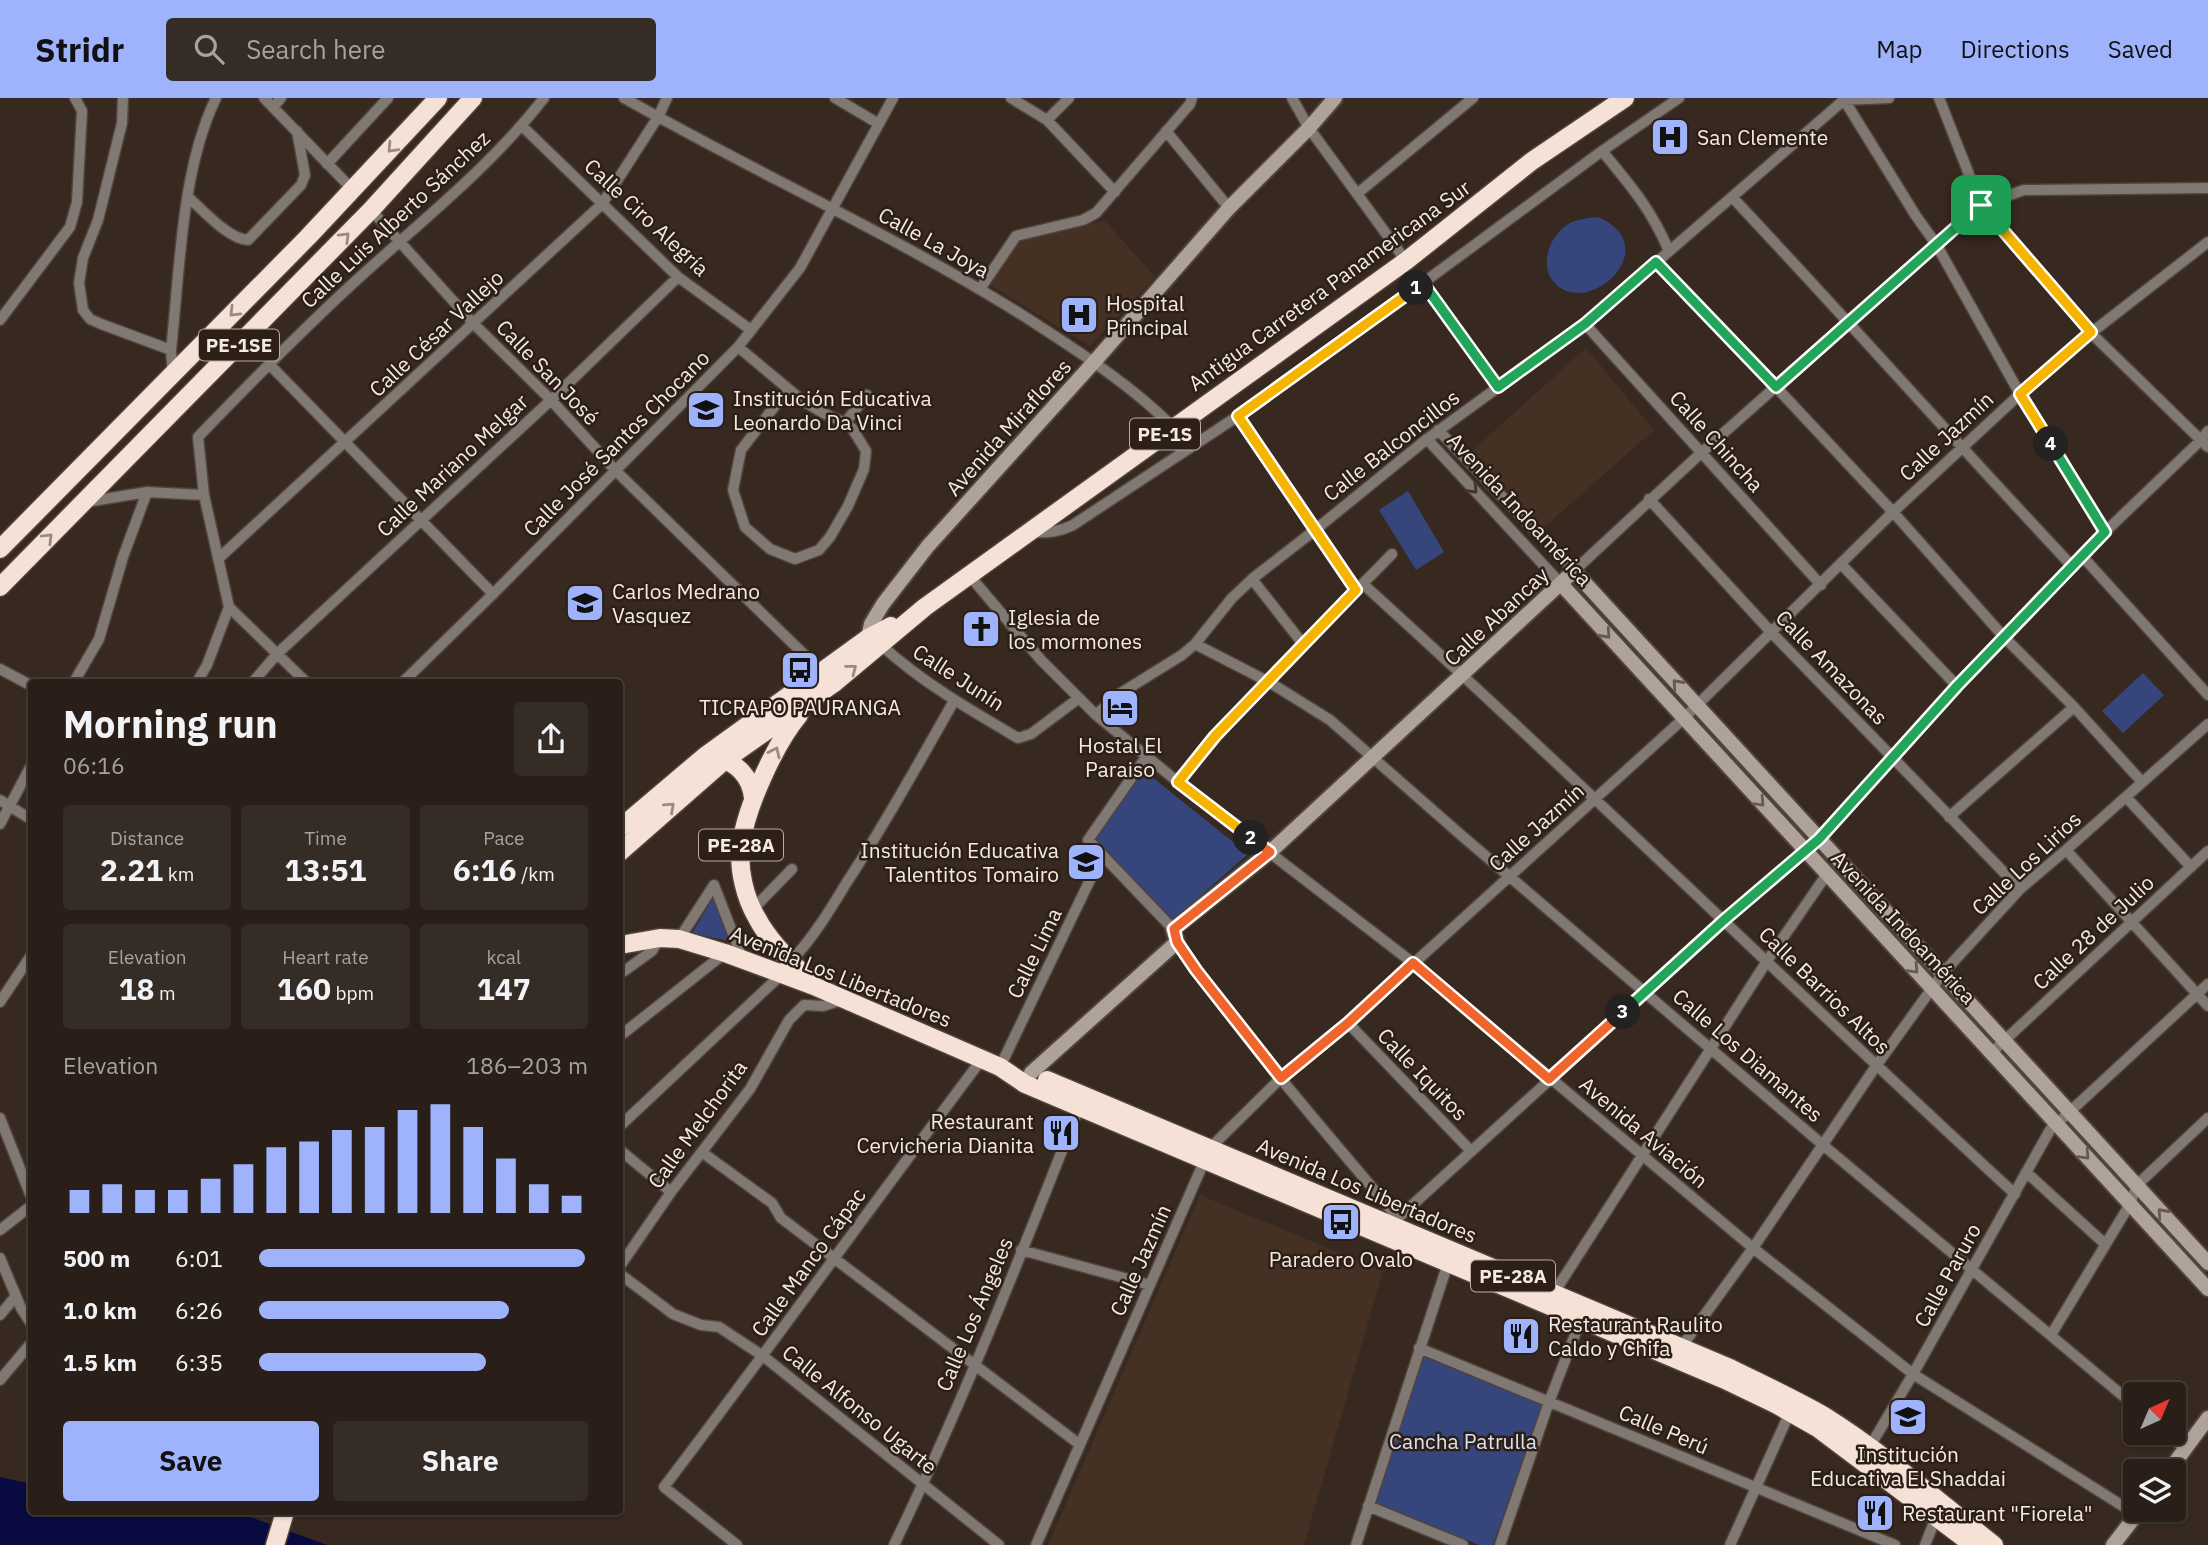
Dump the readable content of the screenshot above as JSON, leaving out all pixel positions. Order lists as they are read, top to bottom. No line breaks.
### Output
{"streets":{"highway":["Antigua Carretera Panamericana Sur","PE-1SE","PE-1S","PE-28A","Avenida Los Libertadores"],"street":["Calle Ciro Alegría","Calle Luis Alberto Sánchez","Calle La Joya","Calle César Vallejo","Calle San José","Avenida Miraflores","Calle Jazmín","Calle Chincha","Calle José Santos Chocano","Calle Balconcillos","Calle Mariano Melgar","Avenida Indoamérica","Calle Abancay","Calle Amazonas","Calle Junín","Calle Los Lirios","Calle 28 de Julio","Calle Lima","Calle Barrios Altos","Calle Los Diamantes","Calle Iquitos","Calle Melchorita","Avenida Aviación","Calle Manco Cápac","Calle Paruro","Calle Los Ángeles","Calle Alfonso Ugarte","Calle Perú"]},"crossings":[["Calle Ciro Alegría","Calle Luis Alberto Sánchez"],["Calle Ciro Alegría","Calle César Vallejo"],["Calle Ciro Alegría","Calle José Santos Chocano"],["Calle Ciro Alegría","Calle Mariano Melgar"],["Calle Luis Alberto Sánchez","Calle San José"],["Calle La Joya","Antigua Carretera Panamericana Sur"],["Calle La Joya","Calle César Vallejo"],["Calle La Joya","Avenida Miraflores"],["Calle La Joya","Calle José Santos Chocano"],["Antigua Carretera Panamericana Sur","Calle San José"],["Antigua Carretera Panamericana Sur","Avenida Miraflores"],["Antigua Carretera Panamericana Sur","Calle Junín"],["Antigua Carretera Panamericana Sur","PE-28A"],["Antigua Carretera Panamericana Sur","Avenida Aviación"],["Calle César Vallejo","Calle San José"],["PE-1SE","Calle San José"],["Calle San José","Calle José Santos Chocano"],["Calle San José","Calle Mariano Melgar"],["Avenida Miraflores","Calle Junín"],["Calle Jazmín","Calle Chincha"],["Calle Jazmín","Avenida Indoamérica"],["Calle Jazmín","Calle Amazonas"],["Calle Jazmín","Avenida Los Libertadores"],["Calle Jazmín","Calle Barrios Altos"],["Calle Jazmín","Calle Los Diamantes"],["Calle Jazmín","Calle Iquitos"],["Calle Jazmín","Avenida Aviación"],["Calle Chincha","Calle Balconcillos"],["Calle Chincha","Calle Abancay"],["Calle Balconcillos","Avenida Indoamérica"],["Calle Balconcillos","Calle Barrios Altos"],["Calle Balconcillos","Calle Los Diamantes"],["Calle Balconcillos","Avenida Aviación"],["Avenida Indoamérica","Calle Abancay"],["Avenida Indoamérica","Calle Los Lirios"],["Avenida Indoamérica","Calle 28 de Julio"],["Avenida Indoamérica","Calle Paruro"],["Calle Abancay","Calle Amazonas"],["Calle Abancay","Avenida Los Libertadores"],["Calle Abancay","Calle Barrios Altos"],["Calle Abancay","Calle Los Diamantes"],["Calle Abancay","Avenida Aviación"],["Calle Amazonas","Calle Los Lirios"],["Calle Junín","Avenida Aviación"],["PE-28A","Avenida Los Libertadores"],["Calle Los Lirios","Avenida Los Libertadores"],["Calle Los Lirios","Calle Barrios Altos"],["Calle Los Lirios","Calle Los Diamantes"],["Calle Los Lirios","Avenida Aviación"],["Calle Lima","Avenida Los Libertadores"],["Avenida Los Libertadores","Calle Melchorita"],["Avenida Los Libertadores","Calle Manco Cápac"],["Avenida Los Libertadores","Calle Paruro"],["Avenida Los Libertadores","Calle Los Ángeles"],["Calle Barrios Altos","Calle Paruro"],["Calle Los Diamantes","Calle Paruro"],["Avenida Aviación","Calle Paruro"],["Calle Manco Cápac","Calle Alfonso Ugarte"],["Calle Los Ángeles","Calle Alfonso Ugarte"]],"parks":["Cancha Patrulla"],"places":{"hospital":["San Clemente","Hospital Principal"],"school or university":["Institución Educativa Leonardo Da Vinci","Carlos Medrano Vasquez","Institución Educativa Talentitos Tomairo","Institución Educativa El Shaddai"],"church":["Iglesia de los mormones"],"bus stop":["TICRAPO PAURANGA","Paradero Ovalo"],"hotel":["Hostal El Paraiso"],"restaurant":["Restaurant Cervicheria Dianita","Restaurant Raulito Caldo y Chifa","Restaurant \"Fiorela\""]},"north":"top right","page":{"header":"Stridr","search":"Search here","nav":["Map","Directions","Saved"],"pins":["1","4","2","3"],"heading":["Morning run","06:16"],"stats":[["Distance","2.21 km"],["Time","13:51"],["Pace","6:16 /km"],["Elevation","18 m"],["Heart rate","160 bpm"],["kcal","147"]],"chart":["Elevation","186–203 m"],"list":[{"name":"500 m","note":"6:01"},{"name":"1.0 km","note":"6:26"},{"name":"1.5 km","note":"6:35"}],"buttons":["Save","Share"]}}
